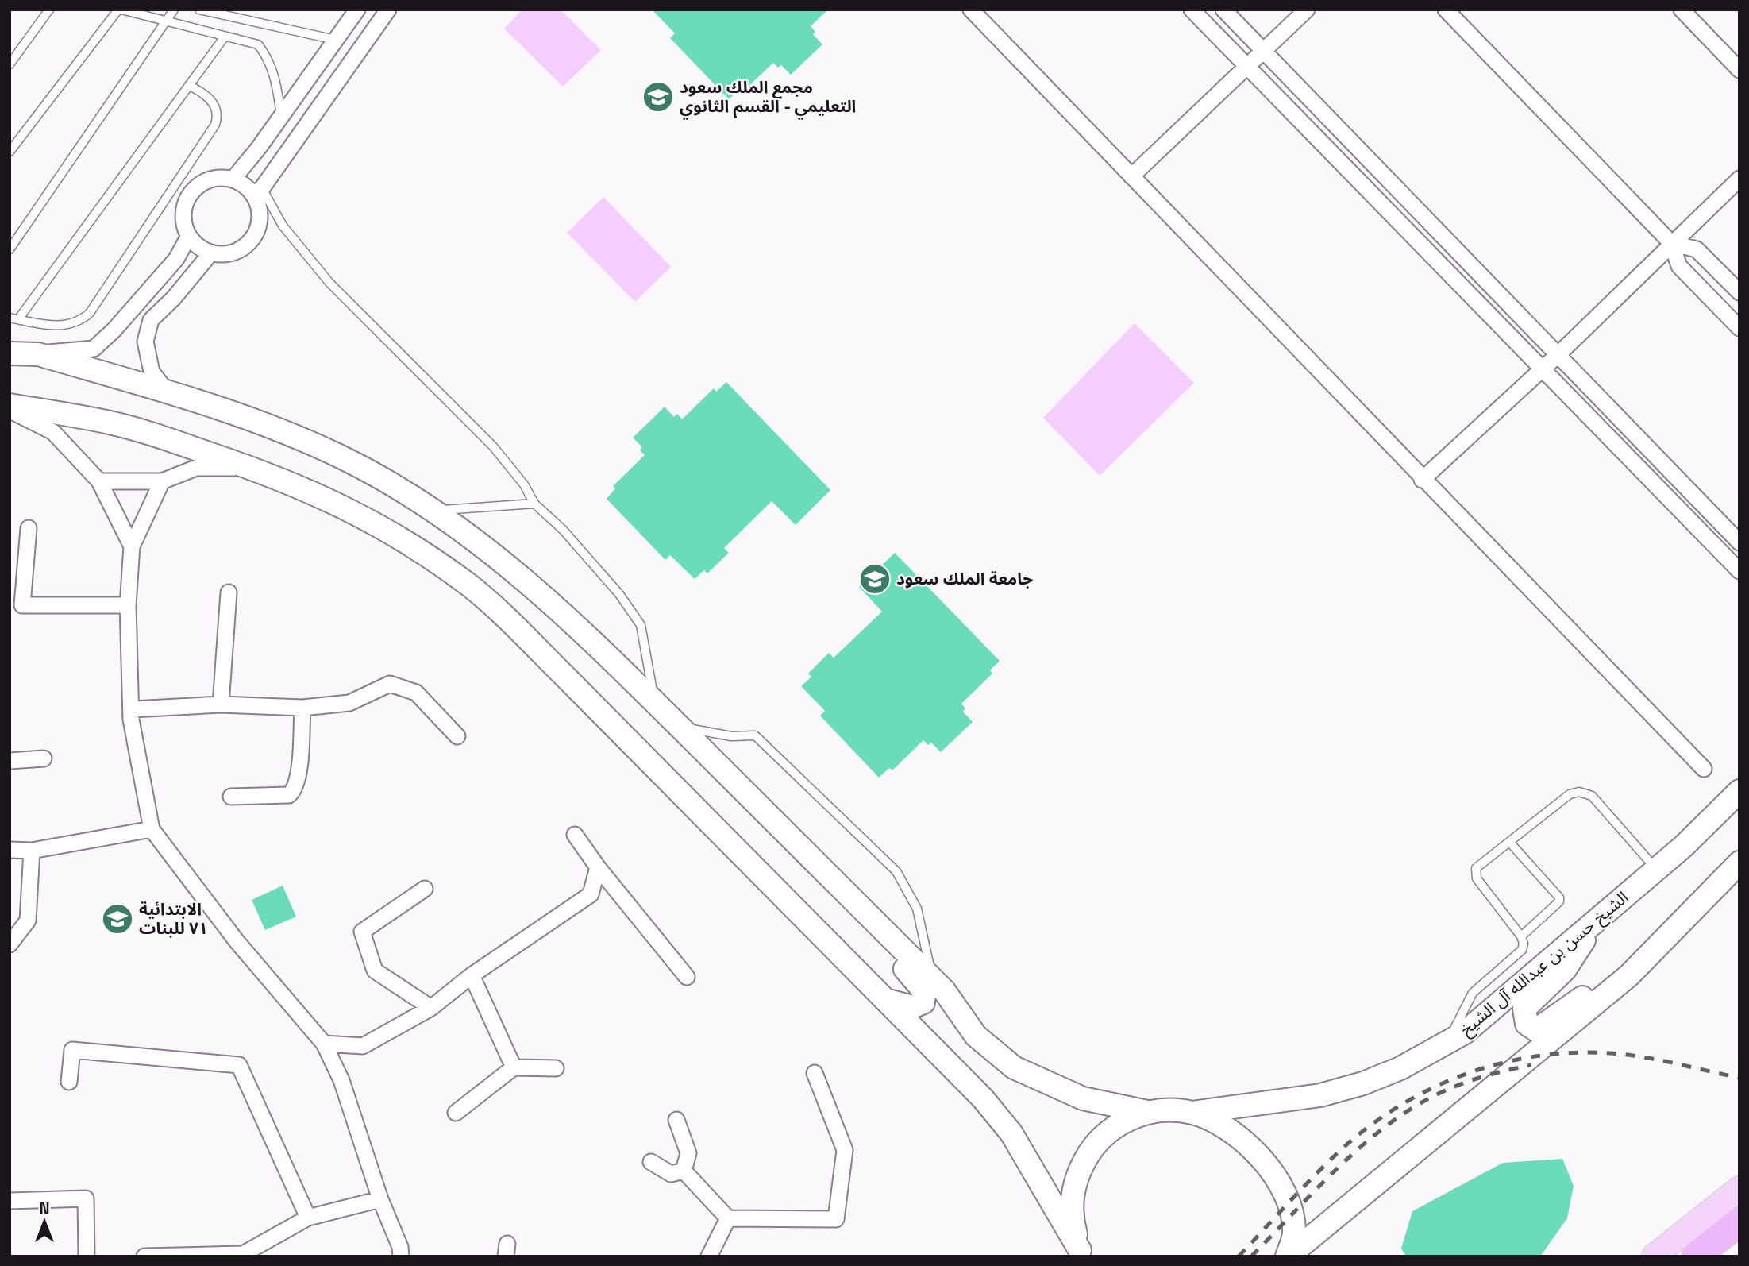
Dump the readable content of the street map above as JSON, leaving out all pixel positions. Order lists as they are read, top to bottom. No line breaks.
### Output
{"streets":{"street":["الشيخ حسن بن عبدالله آل الشيخ"]},"places":{"school or university":["مجمع الملك سعود التعليمي - القسم الثانوي","جامعة الملك سعود","الابتدائية ٧١ للبنات"]},"north":"top"}
